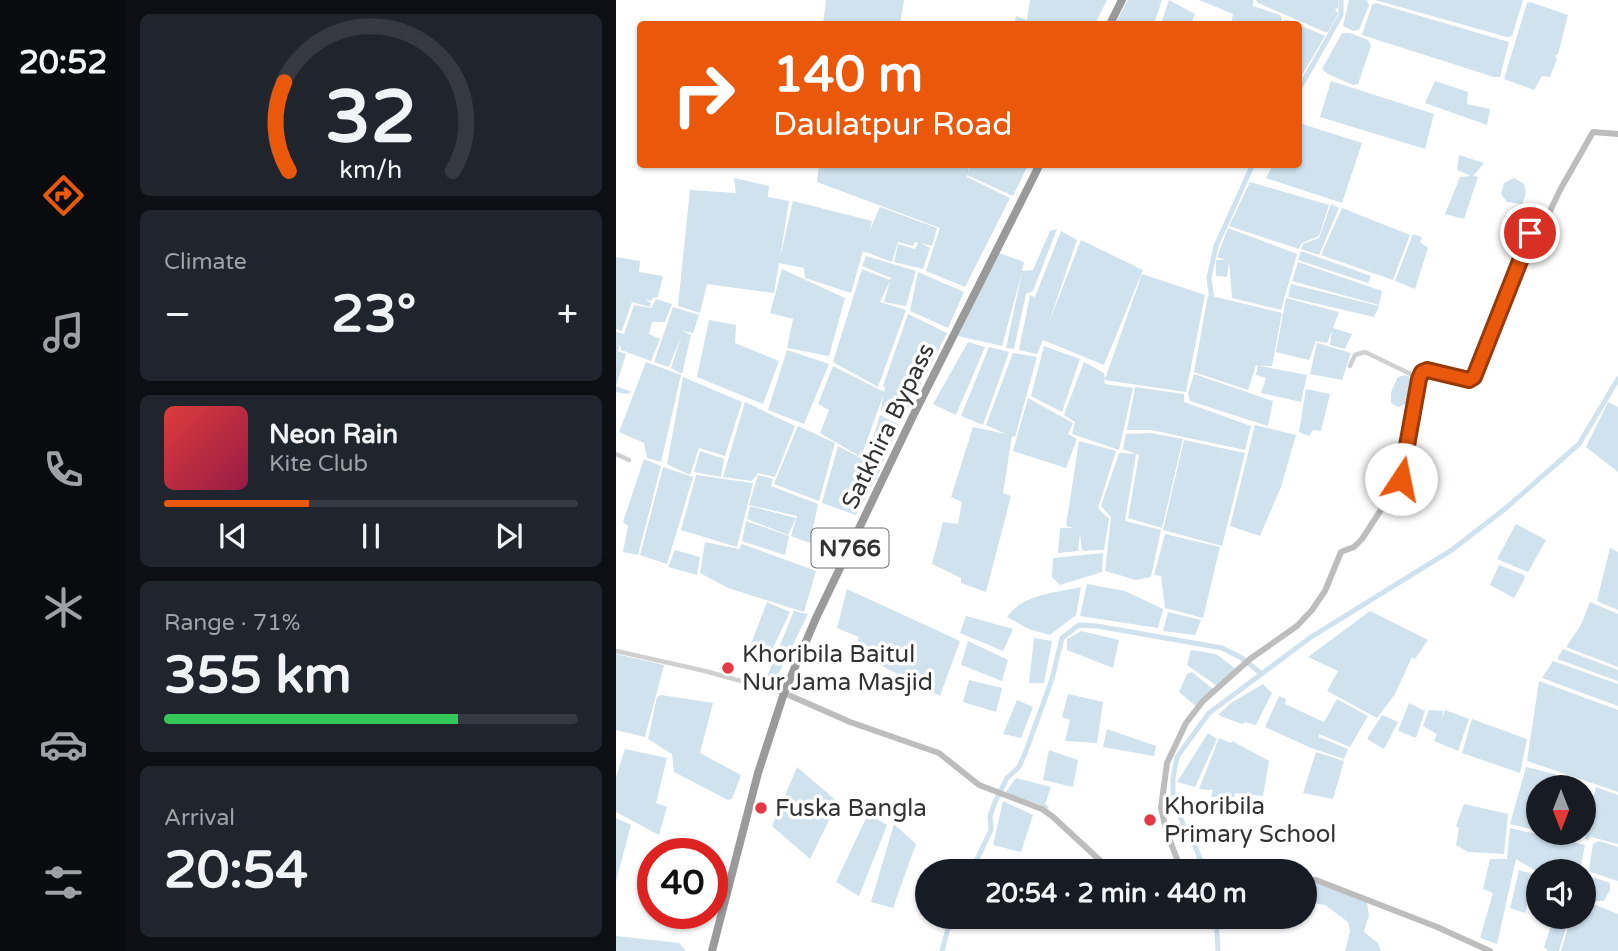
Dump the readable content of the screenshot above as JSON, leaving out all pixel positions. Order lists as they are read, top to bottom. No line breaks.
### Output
{"streets":{"highway":["Satkhira Bypass","N766"]},"places":["Khoribila Baitul Nur Jama Masjid","Fuska Bangla","Khoribila Primary School"],"north":"bottom","page":{"tabs":"20:52","turn":["140 m","Daulatpur Road"],"tile":["Climate",["Range · 71%","355 km"],["Arrival","20:54"]],"heat":["−","23°","+"],"song":["Neon Rain","Kite Club"],"limit":"40","trip":"20:54 · 2 min · 440 m","gauge":["32","km/h"]}}
